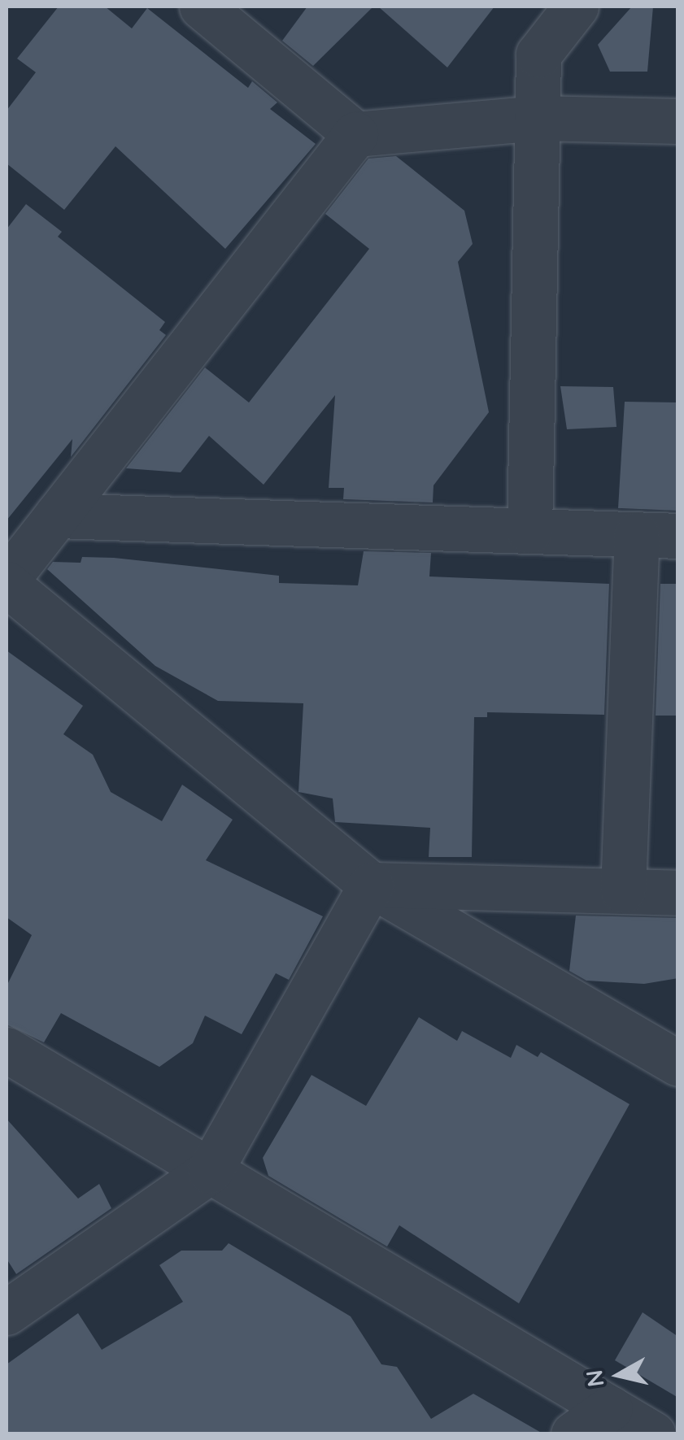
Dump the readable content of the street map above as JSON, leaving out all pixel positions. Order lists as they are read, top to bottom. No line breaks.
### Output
{"north":"left"}
